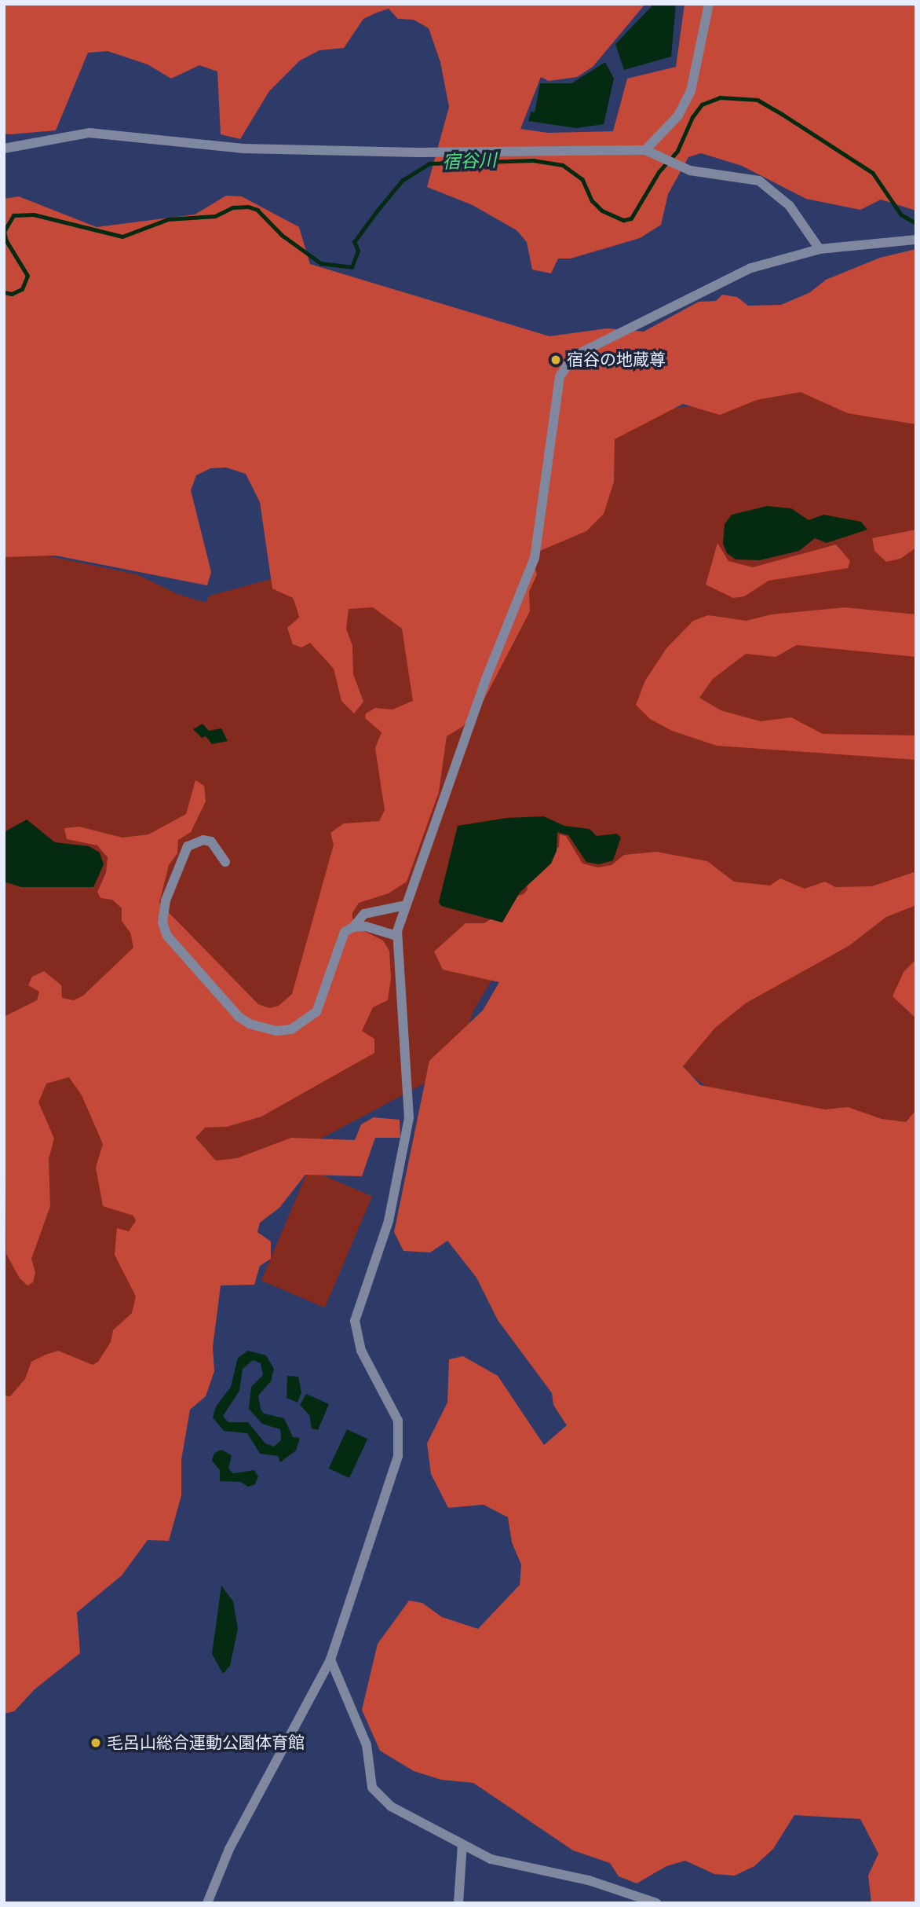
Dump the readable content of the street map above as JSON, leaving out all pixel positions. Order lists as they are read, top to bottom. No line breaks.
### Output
{"water":["宿谷川"],"places":["宿谷の地蔵尊","毛呂山総合運動公園体育館"]}
